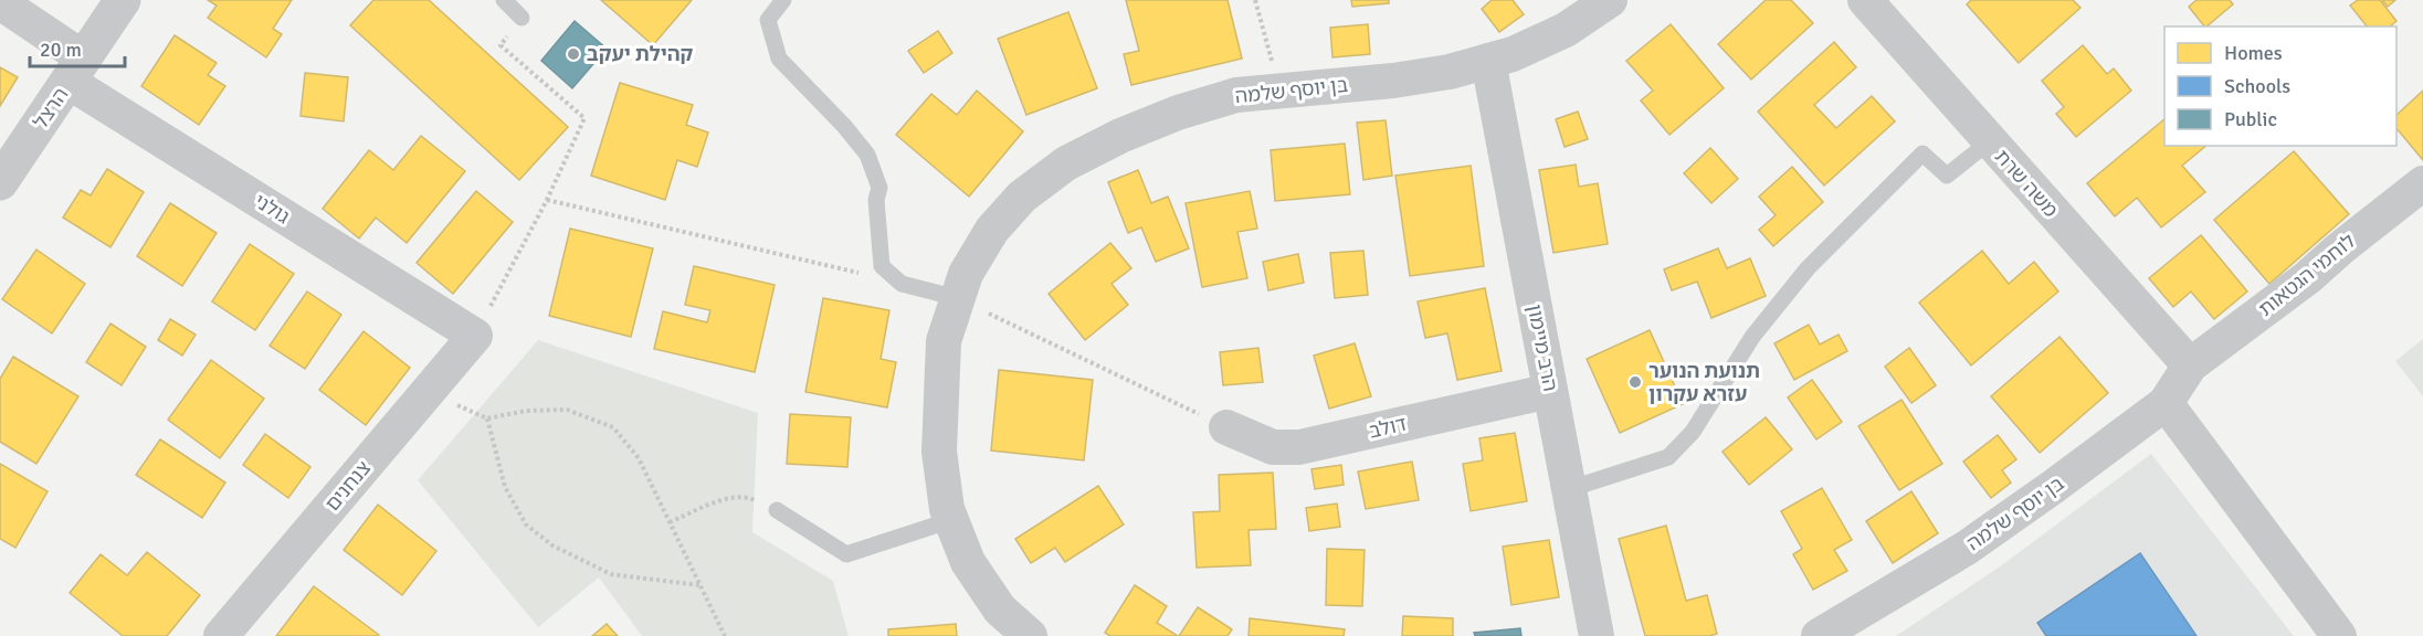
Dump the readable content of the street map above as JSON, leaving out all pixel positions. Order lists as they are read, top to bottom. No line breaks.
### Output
{"streets":{"street":["בן יוסף שלמה","הרצל","משה שרת","גולני","לוחמי הגטאות","הרב מיימון","דולב","צנחנים"]},"crossings":[["בן יוסף שלמה","משה שרת"],["בן יוסף שלמה","לוחמי הגטאות"],["בן יוסף שלמה","הרב מיימון"],["הרצל","גולני"],["משה שרת","לוחמי הגטאות"],["גולני","צנחנים"],["הרב מיימון","דולב"]],"places":["קהילת יעקב","תנועת הנוער עזרא עקרון"],"legend":["Homes","Schools","Public"],"scale_bar":"20 m"}
